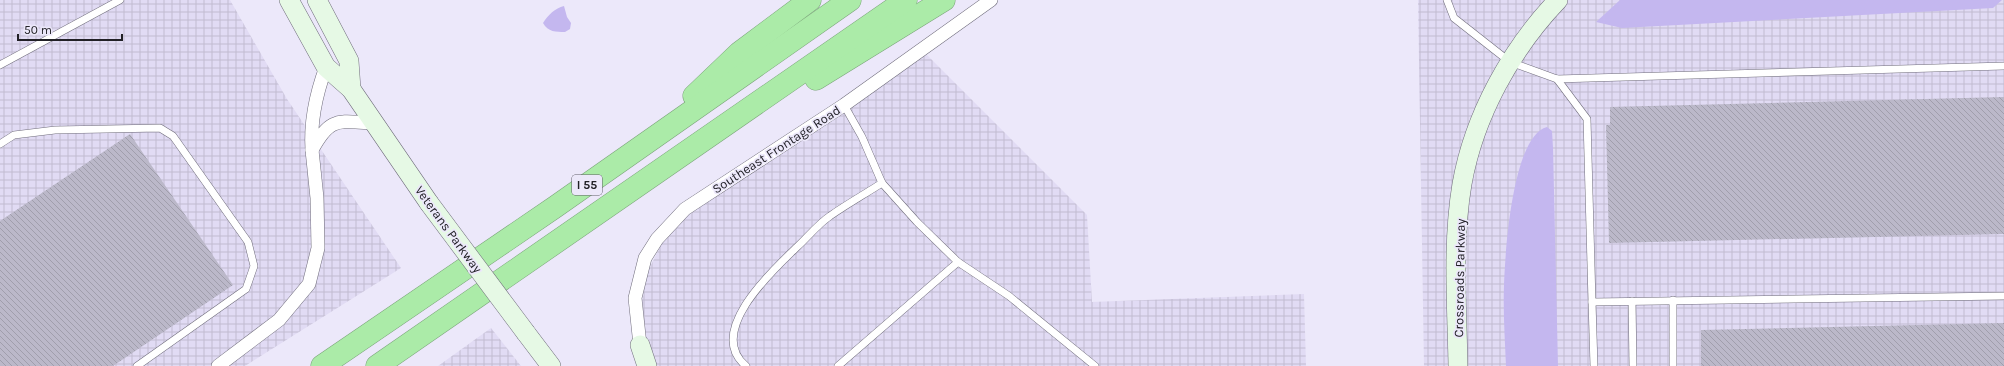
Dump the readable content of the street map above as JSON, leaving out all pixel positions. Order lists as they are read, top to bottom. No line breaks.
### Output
{"streets":{"highway":["I 55"],"main road":["Veterans Parkway","Crossroads Parkway"],"street":["Southeast Frontage Road"]},"scale_bar":"50 m"}
